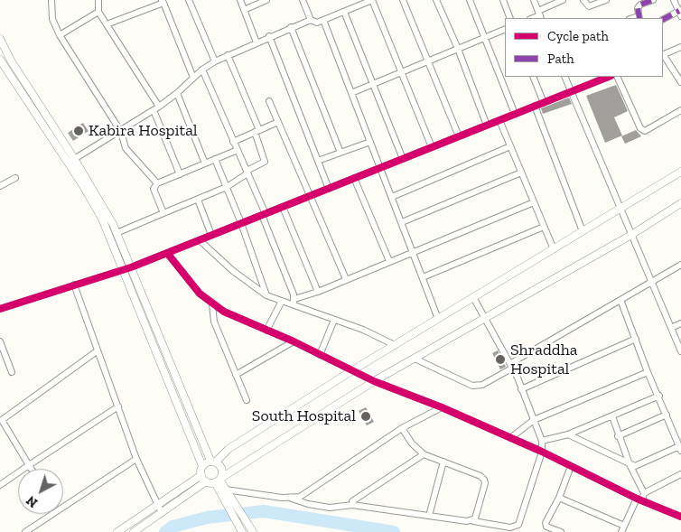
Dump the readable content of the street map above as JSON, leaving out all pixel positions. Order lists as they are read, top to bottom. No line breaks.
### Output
{"places":["Kabira Hospital","Shraddha Hospital","South Hospital"],"legend":["Cycle path","Path"],"north":"bottom left"}
